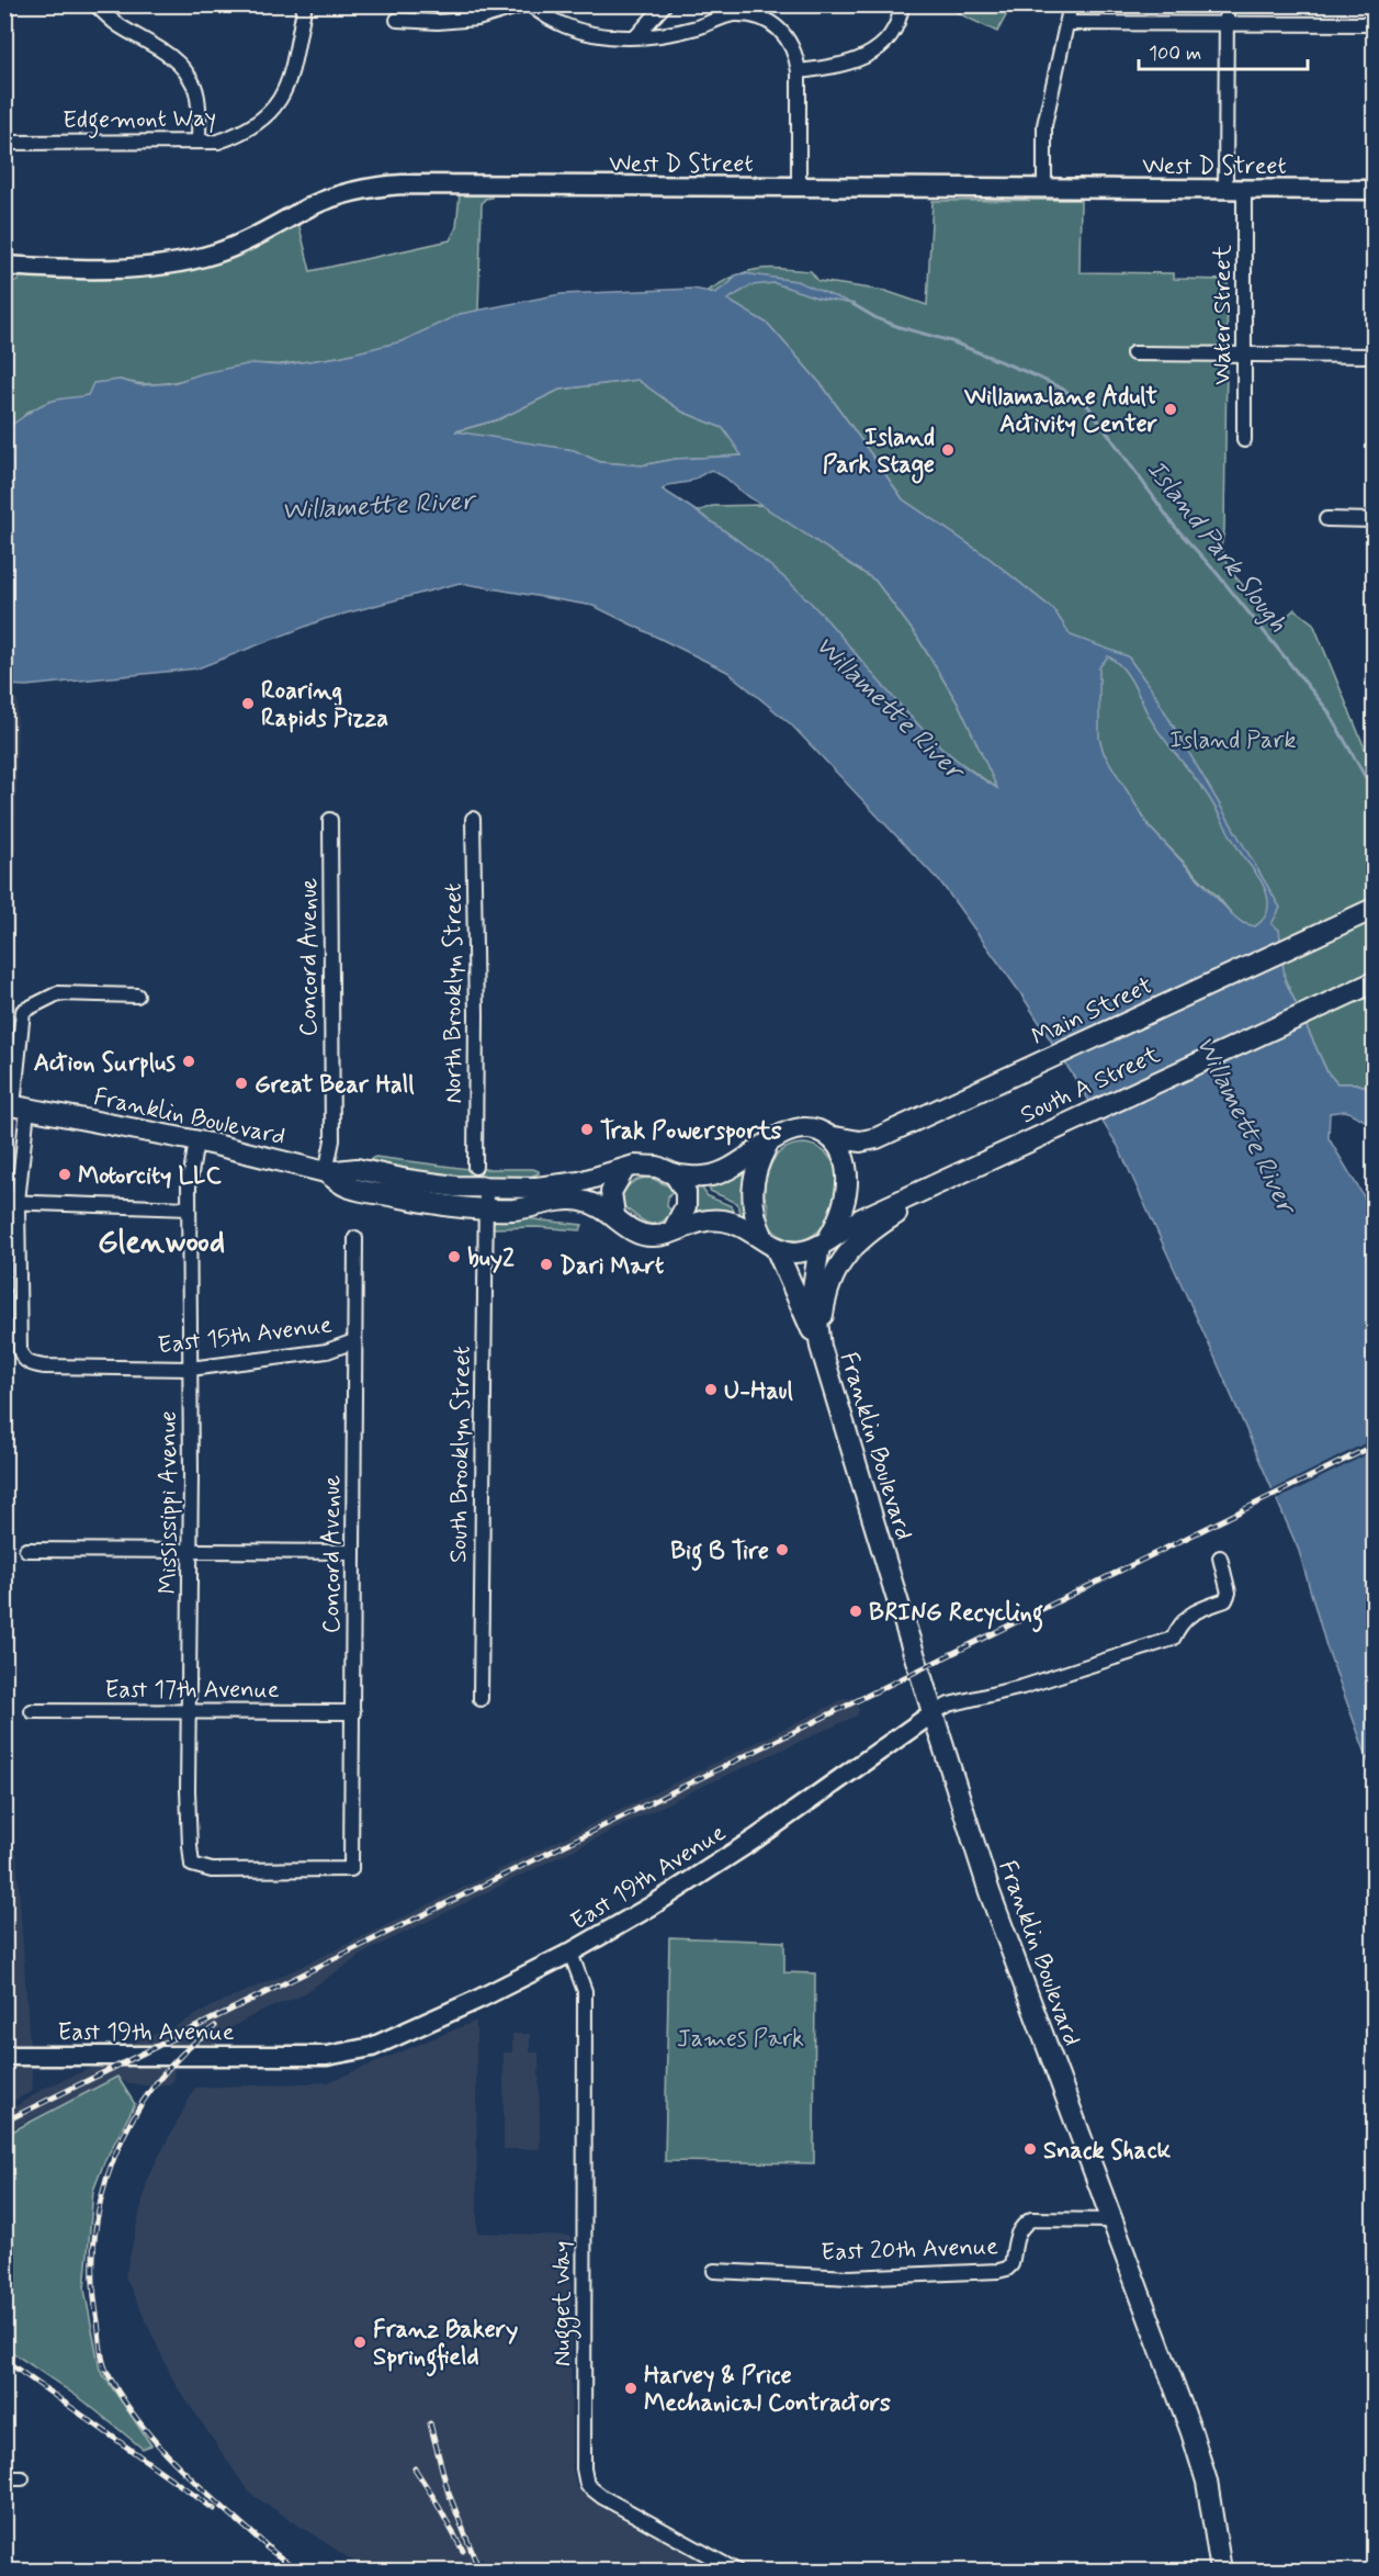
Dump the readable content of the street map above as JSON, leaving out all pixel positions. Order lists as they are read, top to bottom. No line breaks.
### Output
{"streets":{"main road":["Main Street","South A Street","Franklin Boulevard"],"street":["Edgemont Way","West D Street","Water Street","Concord Avenue","North Brooklyn Street","East 15th Avenue","South Brooklyn Street","Mississippi Avenue","East 17th Avenue","East 19th Avenue","East 20th Avenue","Nugget Way"]},"crossings":[["West D Street","Water Street"],["Concord Avenue","Franklin Boulevard"],["Concord Avenue","East 15th Avenue"],["Concord Avenue","Mississippi Avenue"],["Concord Avenue","East 17th Avenue"],["Main Street","South A Street"],["Main Street","Franklin Boulevard"],["South A Street","Franklin Boulevard"],["Franklin Boulevard","South Brooklyn Street"],["Franklin Boulevard","Mississippi Avenue"],["Franklin Boulevard","East 19th Avenue"],["Franklin Boulevard","East 20th Avenue"],["East 15th Avenue","Mississippi Avenue"],["Mississippi Avenue","East 17th Avenue"],["East 19th Avenue","Nugget Way"]],"districts":["Glenwood"],"water":["Willamette River","Island Park Slough"],"parks":["Island Park","James Park"],"places":["Willamalane Adult Activity Center","Island Park Stage","Roaring Rapids Pizza","Action Surplus","Great Bear Hall","Trak Powersports","Motorcity LLC","buy2","Dari Mart","U-Haul","Big B Tire","BRING Recycling","Snack Shack","Franz Bakery Springfield","Harvey & Price Mechanical Contractors"],"scale_bar":"100 m"}
